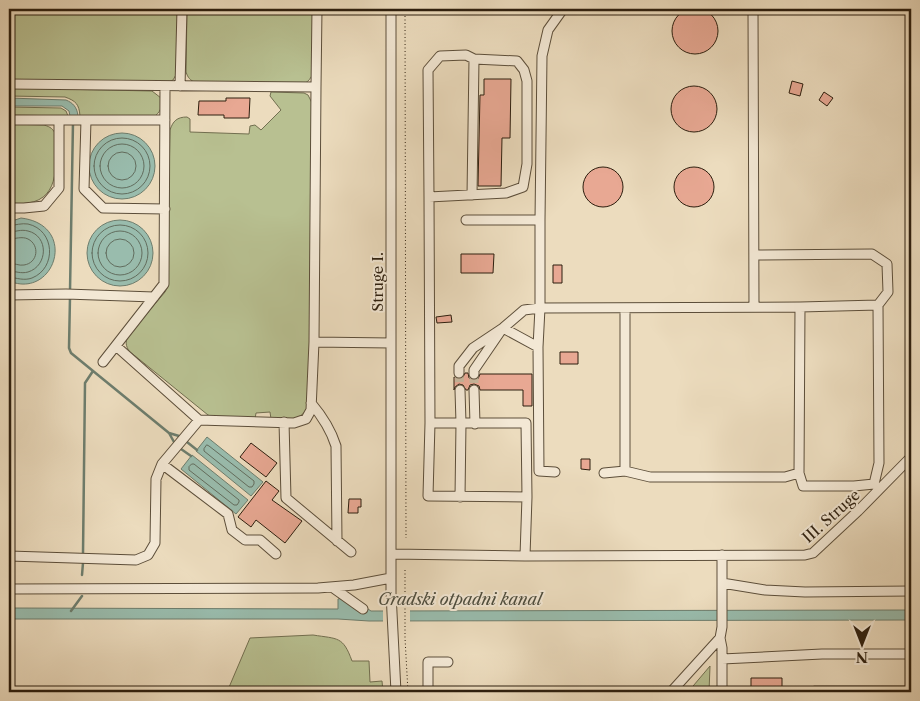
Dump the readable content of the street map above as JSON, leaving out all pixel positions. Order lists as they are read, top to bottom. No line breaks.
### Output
{"streets":{"street":["Struge I.","III. Struge"]},"crossings":[["Struge I.","III. Struge"]],"water":["Gradski otpadni kanal"],"north":"bottom"}
